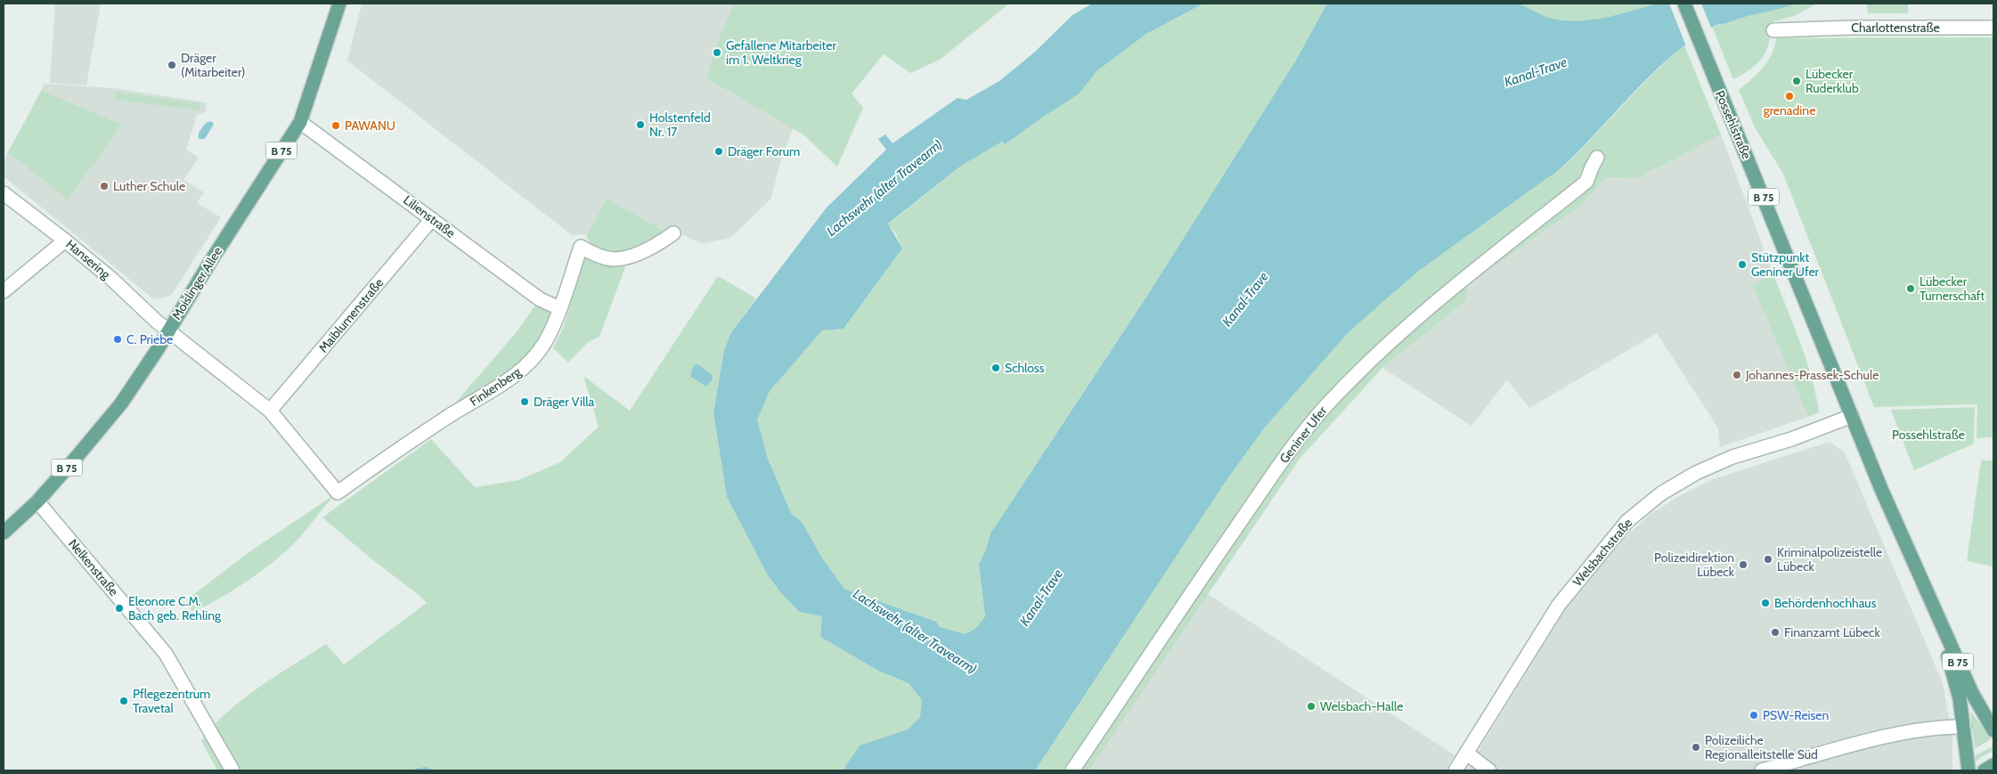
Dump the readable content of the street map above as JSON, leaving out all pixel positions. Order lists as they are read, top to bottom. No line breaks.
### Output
{"streets":{"main road":["Possehlstraße","B 75","Moislinger Allee"],"street":["Charlottenstraße","Lilienstraße","Hansering","Maiblumenstraße","Finkenberg","Geniner Ufer","Welsbachstraße","Nelkenstraße"]},"crossings":[["Possehlstraße","Welsbachstraße"],["Lilienstraße","Moislinger Allee"],["Lilienstraße","Maiblumenstraße"],["Lilienstraße","Finkenberg"],["Hansering","Moislinger Allee"],["Hansering","Maiblumenstraße"],["Hansering","Finkenberg"],["Moislinger Allee","Nelkenstraße"]],"water":["Kanal-Trave","Lachswehr (alter Travearm)"],"parks":["Possehlstraße"],"places":["Gefallene Mitarbeiter im 1. Weltkrieg","Dräger (Mitarbeiter)","Lübecker Ruderklub","grenadine","Holstenfeld Nr. 17","PAWANU","Dräger Forum","Luther Schule","Stützpunkt Geniner Ufer","Lübecker Turnerschaft","C. Priebe","Schloss","Johannes-Prassek-Schule","Dräger Villa","Kriminalpolizeistelle Lübeck","Polizeidirektion Lübeck","Behördenhochhaus","Eleonore C.M. Bach geb. Rehling","Finanzamt Lübeck","Pflegezentrum Travetal","Welsbach-Halle","PSW-Reisen","Polizeiliche Regionalleitstelle Süd"]}
